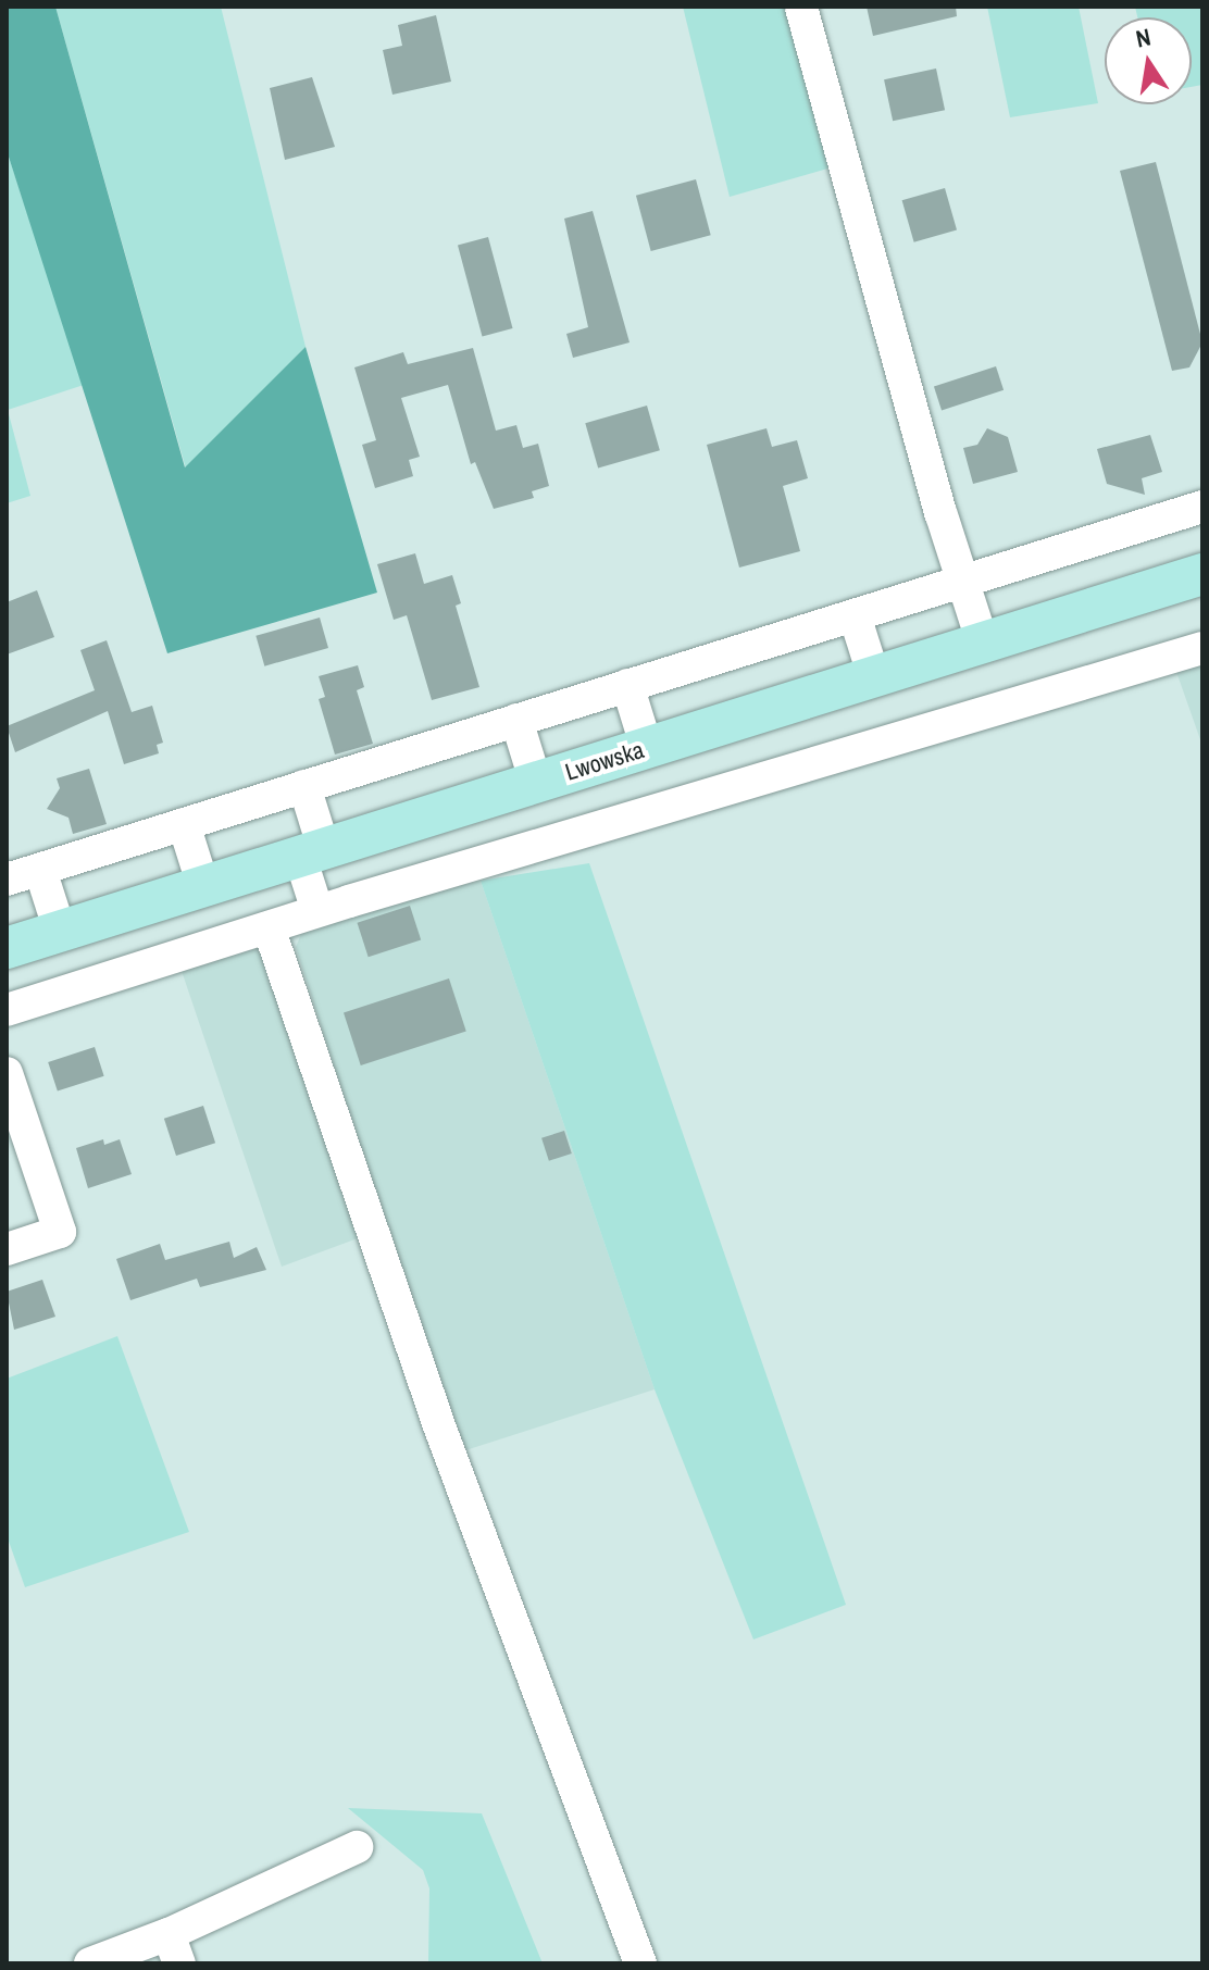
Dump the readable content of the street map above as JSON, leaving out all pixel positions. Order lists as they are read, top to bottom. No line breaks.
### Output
{"streets":{"main road":["Lwowska"]},"north":"top"}
